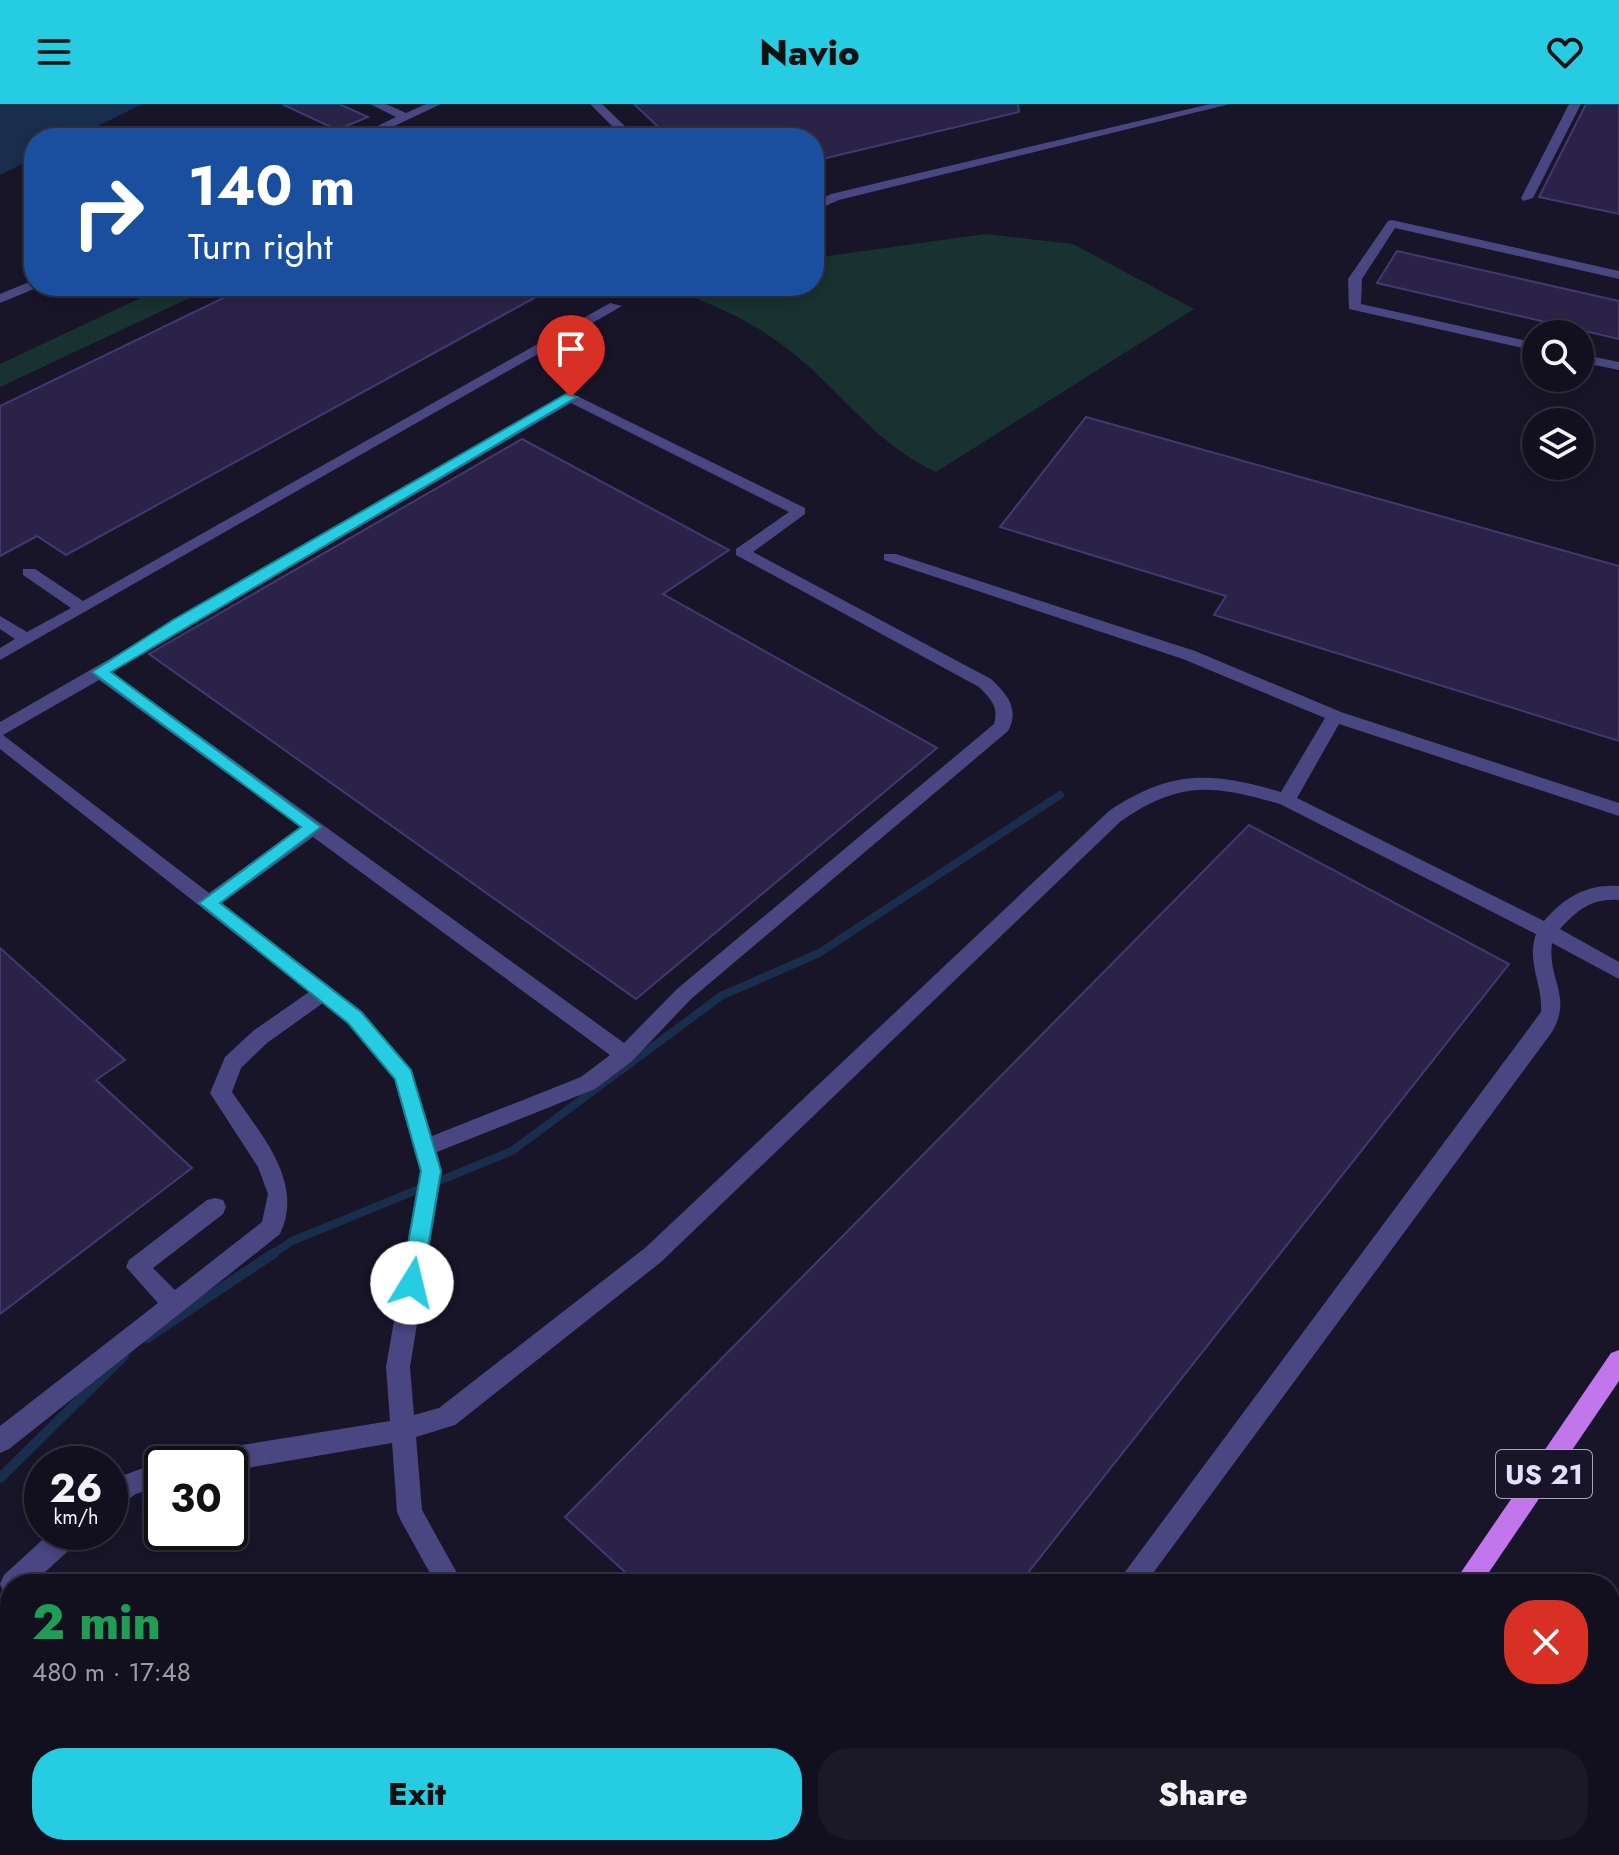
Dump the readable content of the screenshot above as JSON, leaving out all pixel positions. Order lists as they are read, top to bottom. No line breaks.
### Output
{"streets":{"main road":["US 21"]},"page":{"header":"Navio","turn":["140 m","Turn right"],"speed":"26 km/h","limit":"30","heading":["2 min","480 m · 17:48"],"buttons":["Exit","Share"]}}
